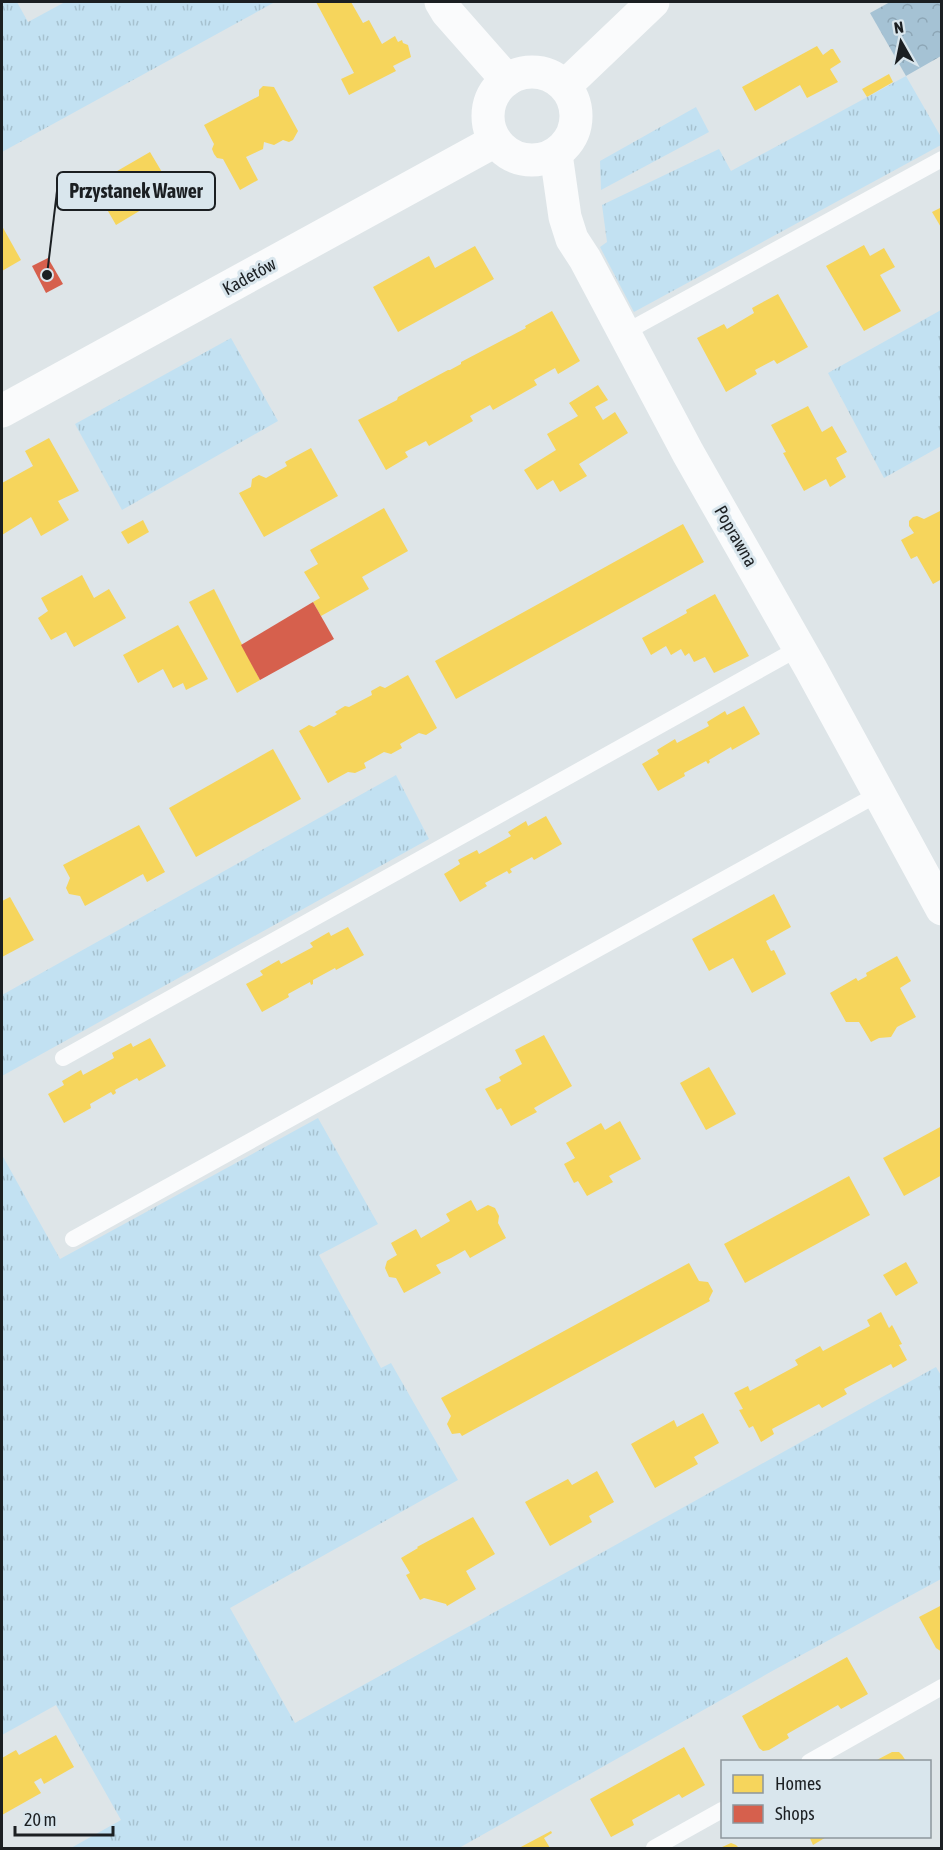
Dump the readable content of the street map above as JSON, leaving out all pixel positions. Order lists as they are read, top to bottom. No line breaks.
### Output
{"streets":{"street":["Kadetów","Poprawna"]},"crossings":[["Kadetów","Poprawna"]],"places":["Przystanek Wawer"],"legend":["Homes","Shops"],"scale_bar":"20 m","north":"top"}
